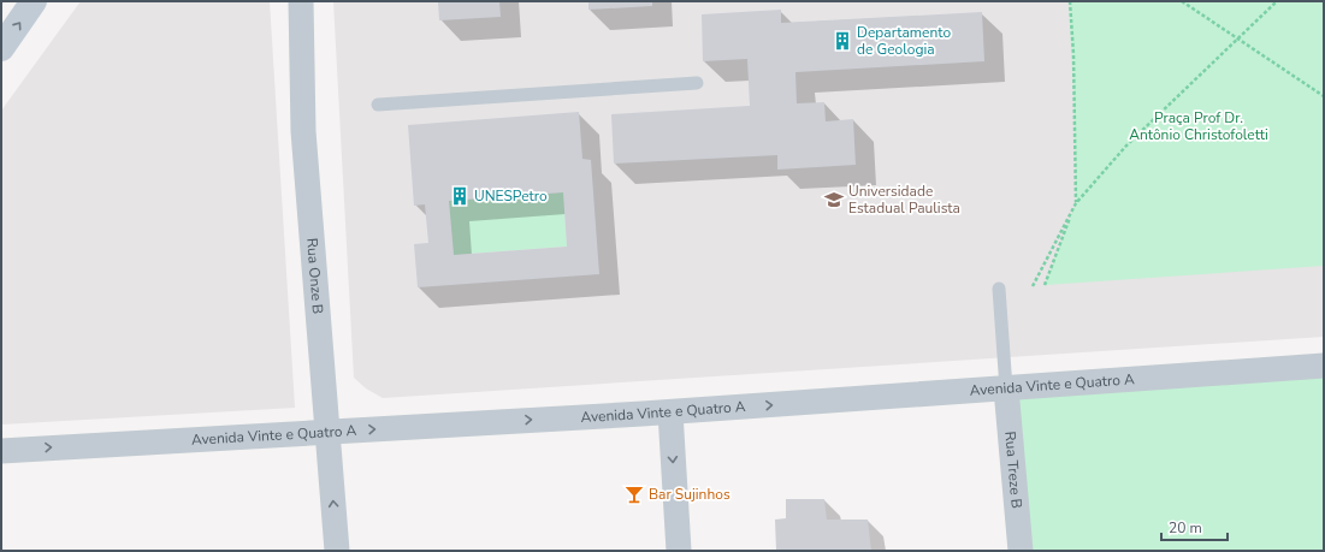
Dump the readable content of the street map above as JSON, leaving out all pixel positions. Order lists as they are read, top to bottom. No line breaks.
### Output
{"streets":{"street":["Rua Onze B","Avenida Vinte e Quatro A","Rua Treze B"]},"crossings":[["Rua Onze B","Avenida Vinte e Quatro A"],["Avenida Vinte e Quatro A","Rua Treze B"]],"one_way":["Avenida Vinte e Quatro A"],"parks":["Praça Prof Dr. Antônio Christofoletti"],"places":{"building":["Departamento de Geologia","UNESPetro"],"school or university":["Universidade Estadual Paulista"],"bar":["Bar Sujinhos"]},"scale_bar":"20 m"}
